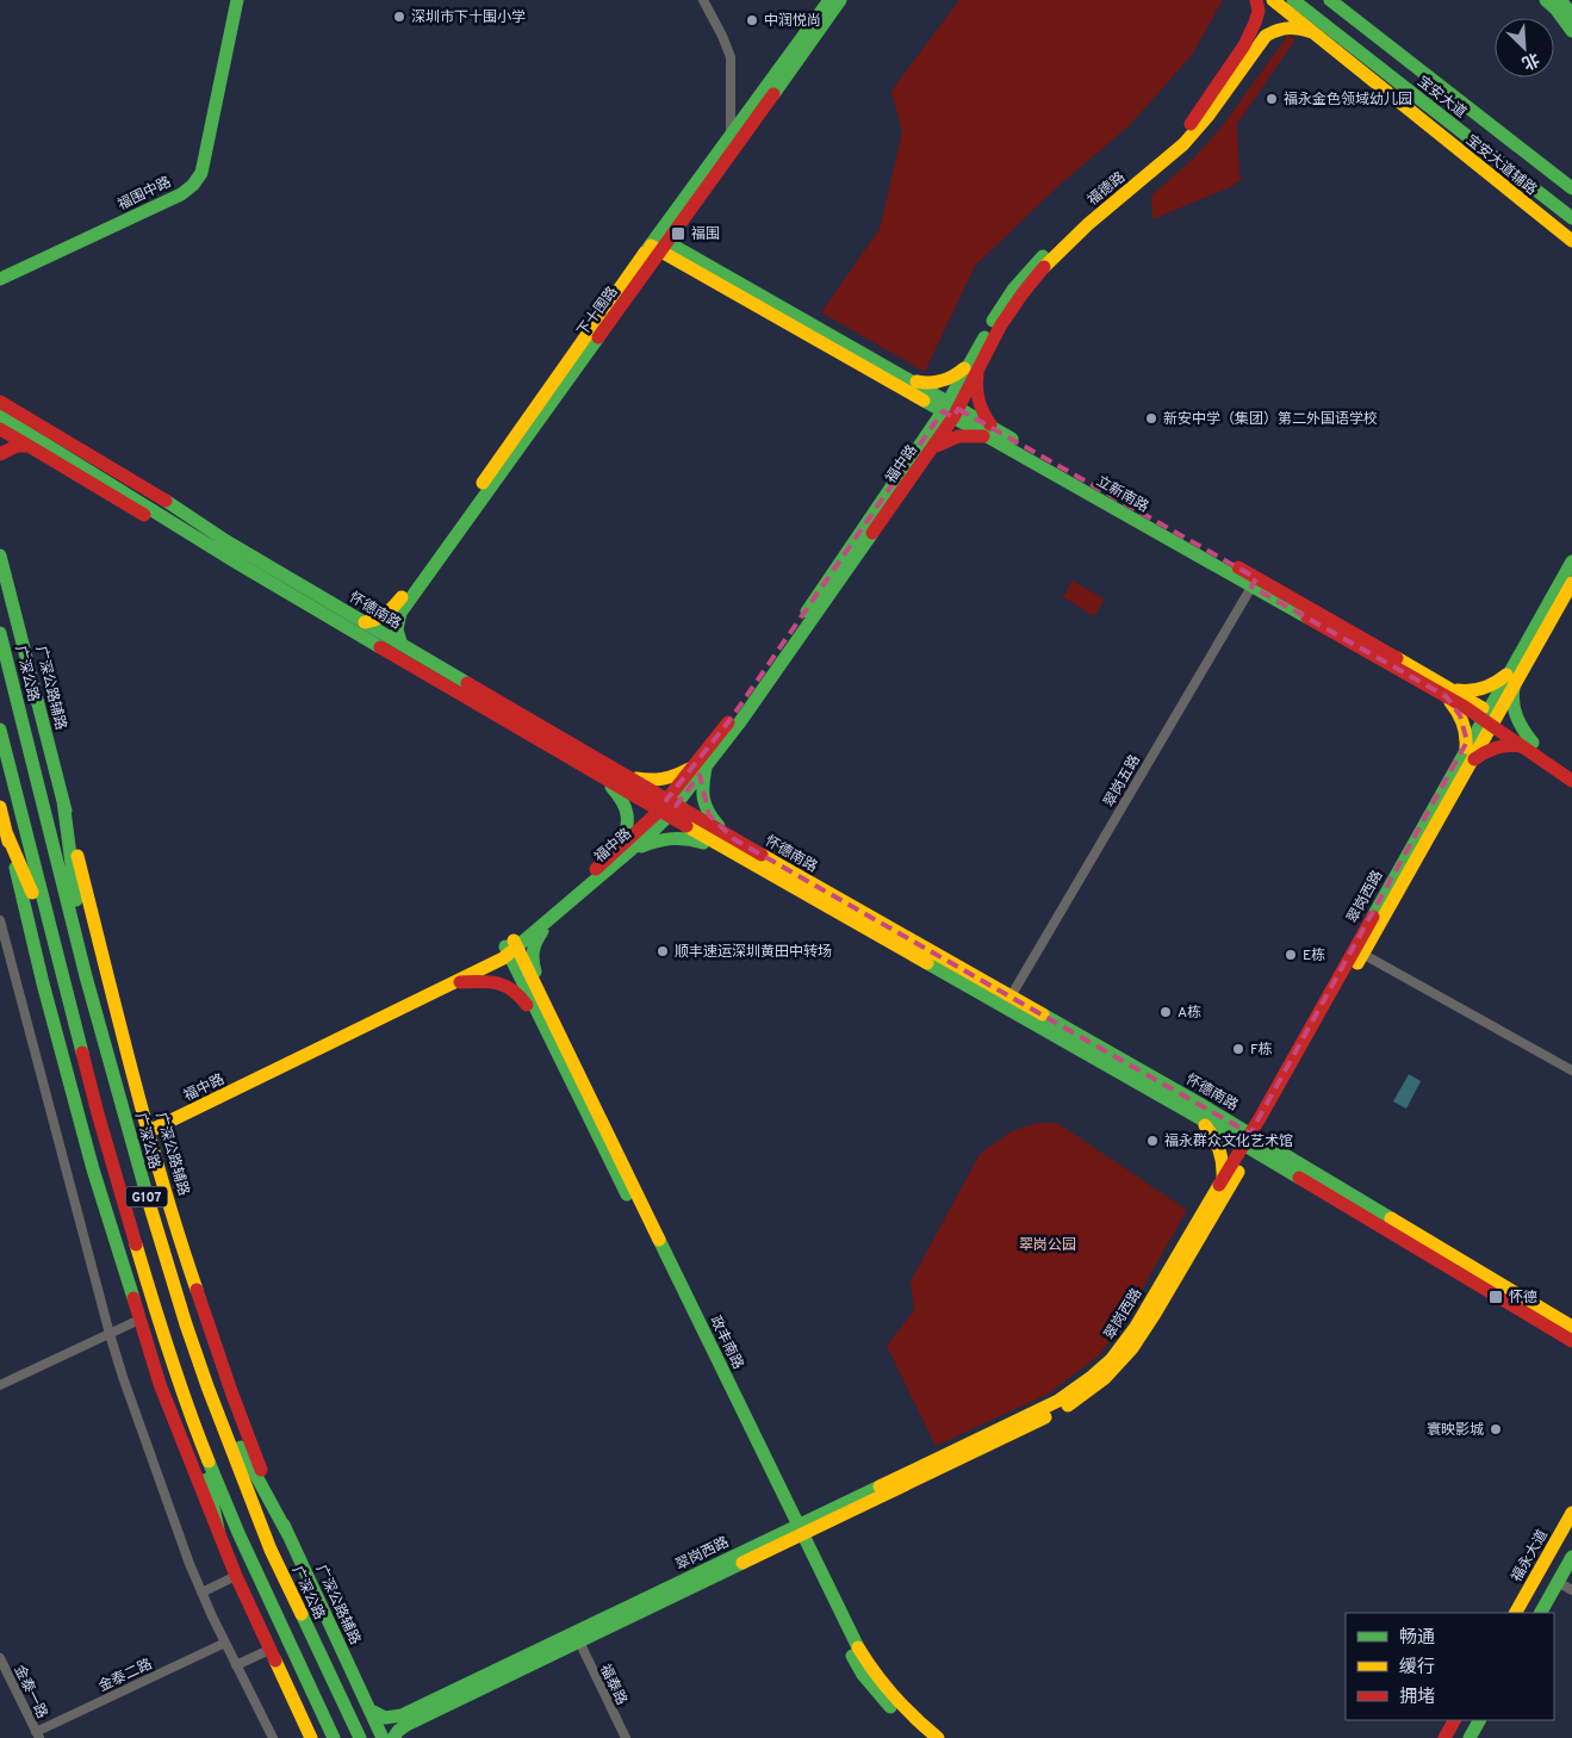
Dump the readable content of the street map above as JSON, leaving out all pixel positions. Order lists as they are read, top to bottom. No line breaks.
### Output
{"streets":{"main road":["宝安大道","宝安大道辅路","福德路","福围中路","下十围路","福中路","立新南路","怀德南路","广深公路","广深公路辅路","翠岗西路","G107","政丰南路","福永大道"],"street":["翠岗五路","金泰二路","福泰路","金泰一路"]},"crossings":[["宝安大道辅路","福德路"],["福德路","福中路"],["福德路","立新南路"],["下十围路","立新南路"],["下十围路","怀德南路"],["福中路","立新南路"],["福中路","怀德南路"],["福中路","广深公路辅路"],["福中路","政丰南路"],["立新南路","翠岗五路"],["立新南路","翠岗西路"],["怀德南路","翠岗五路"],["怀德南路","翠岗西路"],["广深公路辅路","翠岗西路"],["翠岗西路","政丰南路"],["翠岗西路","福泰路"],["金泰二路","金泰一路"]],"parks":["翠岗公园"],"places":{"other":["深圳市下十围小学","中润悦尚","福永金色领域幼儿园","新安中学（集团）第二外国语学校","顺丰速运深圳黄田中转场","E栋","A栋","F栋","福永群众文化艺术馆","寰映影城"],"transit":["福围","怀德"]},"legend":["畅通","缓行","拥堵"],"north":"bottom right"}
